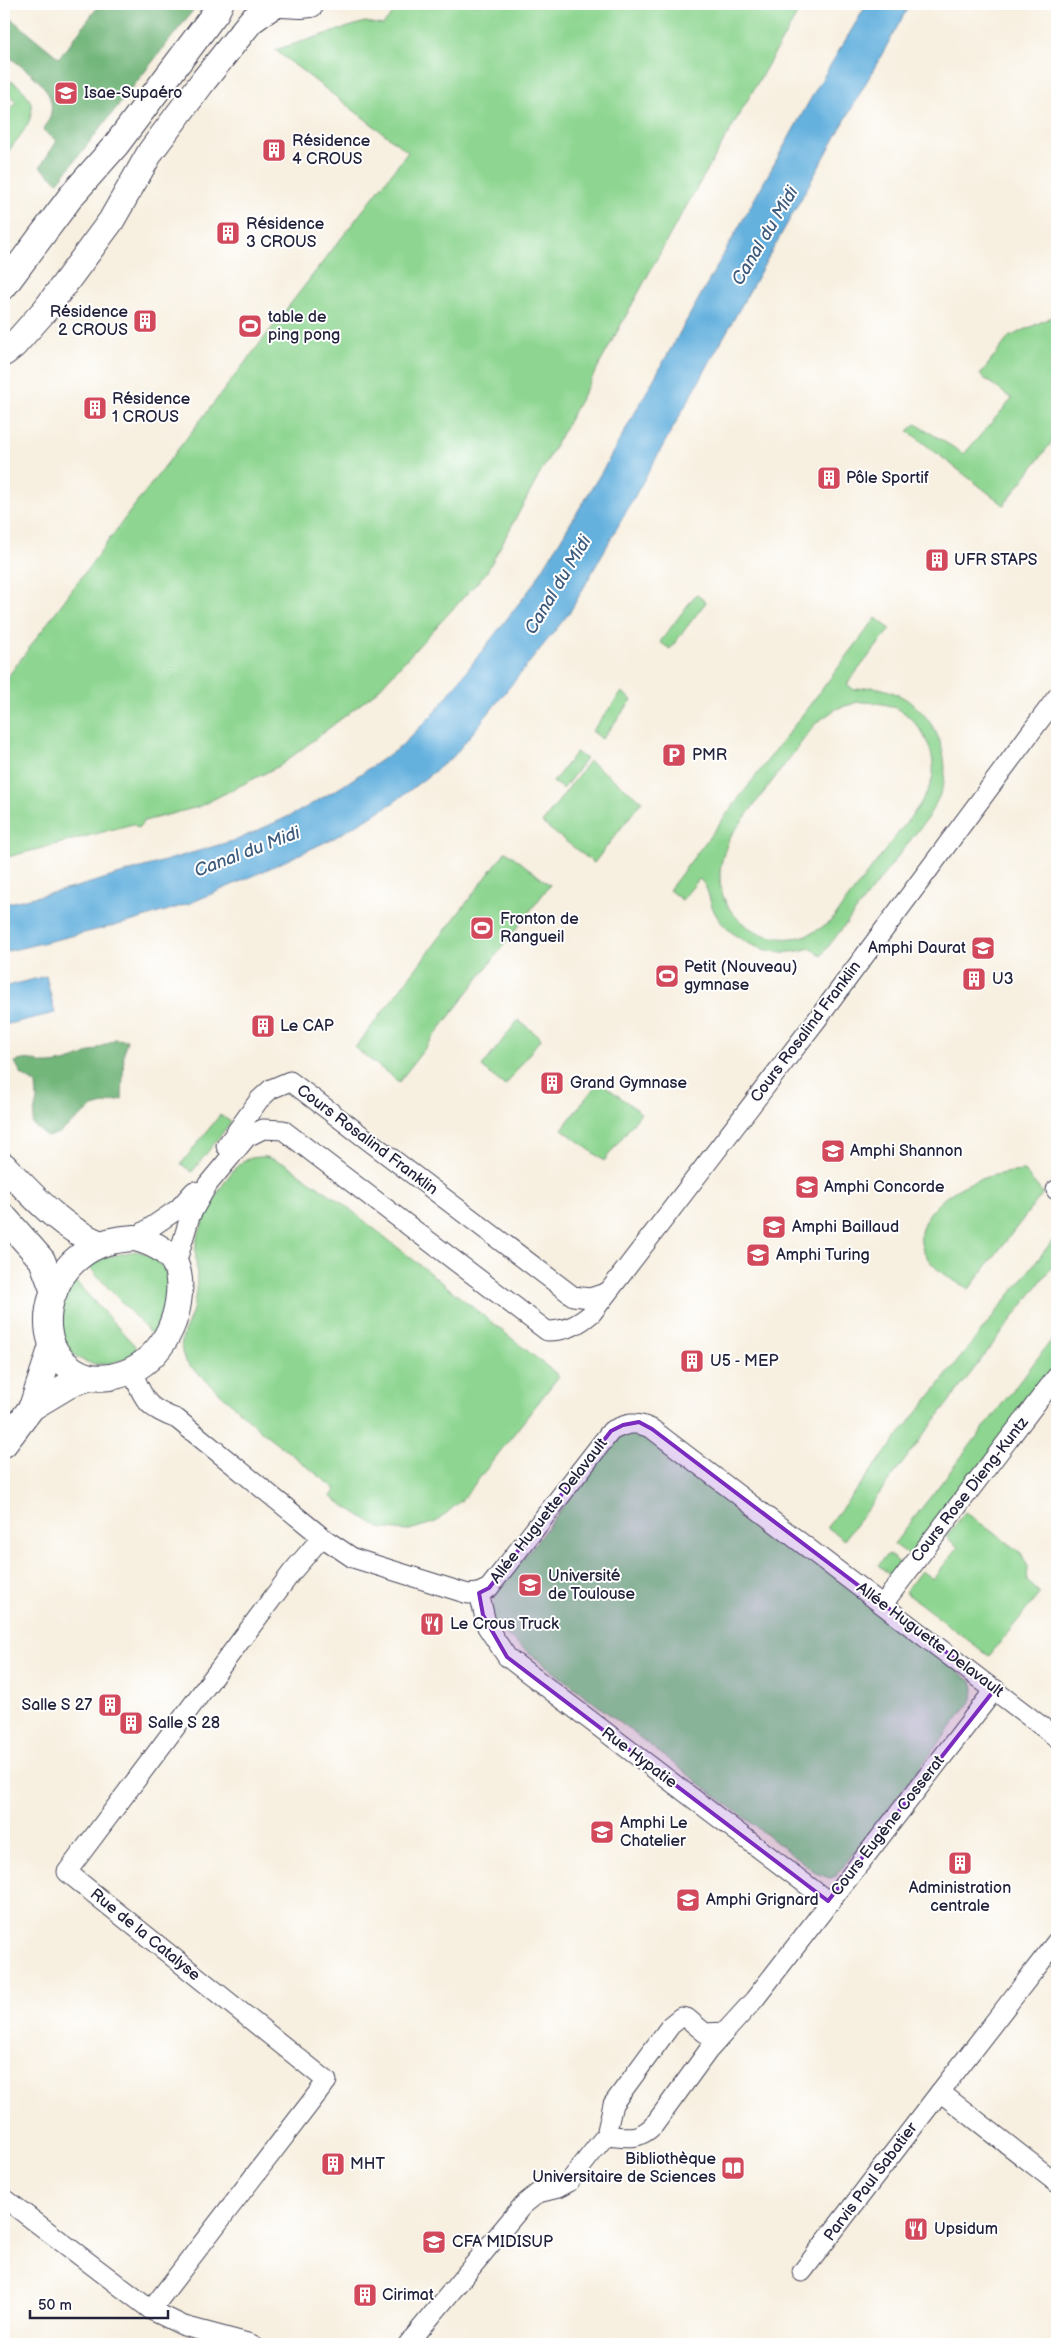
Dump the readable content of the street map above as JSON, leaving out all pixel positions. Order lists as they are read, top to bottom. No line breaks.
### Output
{"streets":{"street":["Cours Rosalind Franklin","Cours Rose Dieng-Kuntz","Allée Huguette Delavault","Rue Hypatie","Cours Eugène Cosserat","Rue de la Catalyse","Parvis Paul Sabatier"]},"crossings":[["Cours Rosalind Franklin","Allée Huguette Delavault"],["Cours Rose Dieng-Kuntz","Allée Huguette Delavault"],["Allée Huguette Delavault","Rue Hypatie"],["Allée Huguette Delavault","Cours Eugène Cosserat"],["Allée Huguette Delavault","Rue de la Catalyse"],["Rue Hypatie","Cours Eugène Cosserat"]],"water":["Canal du Midi"],"places":{"school or university":["Isae-Supaéro","Amphi Daurat","Amphi Shannon","Amphi Concorde","Amphi Baillaud","Amphi Turing","Université de Toulouse","Amphi Le Chatelier","Amphi Grignard","CFA MIDISUP"],"building":["Résidence 4 CROUS","Résidence 3 CROUS","Résidence 2 CROUS","Résidence 1 CROUS","Pôle Sportif","UFR STAPS","U3","Le CAP","Grand Gymnase","U5 - MEP","Salle S 27","Salle S 28","Administration centrale","MHT","Cirimat"],"sports":["table de ping pong","Fronton de Rangueil","Petit (Nouveau) gymnase"],"parking":["PMR"],"restaurant":["Le Crous Truck","Upsidum"],"library":["Bibliothèque Universitaire de Sciences"]},"scale_bar":"50 m"}
